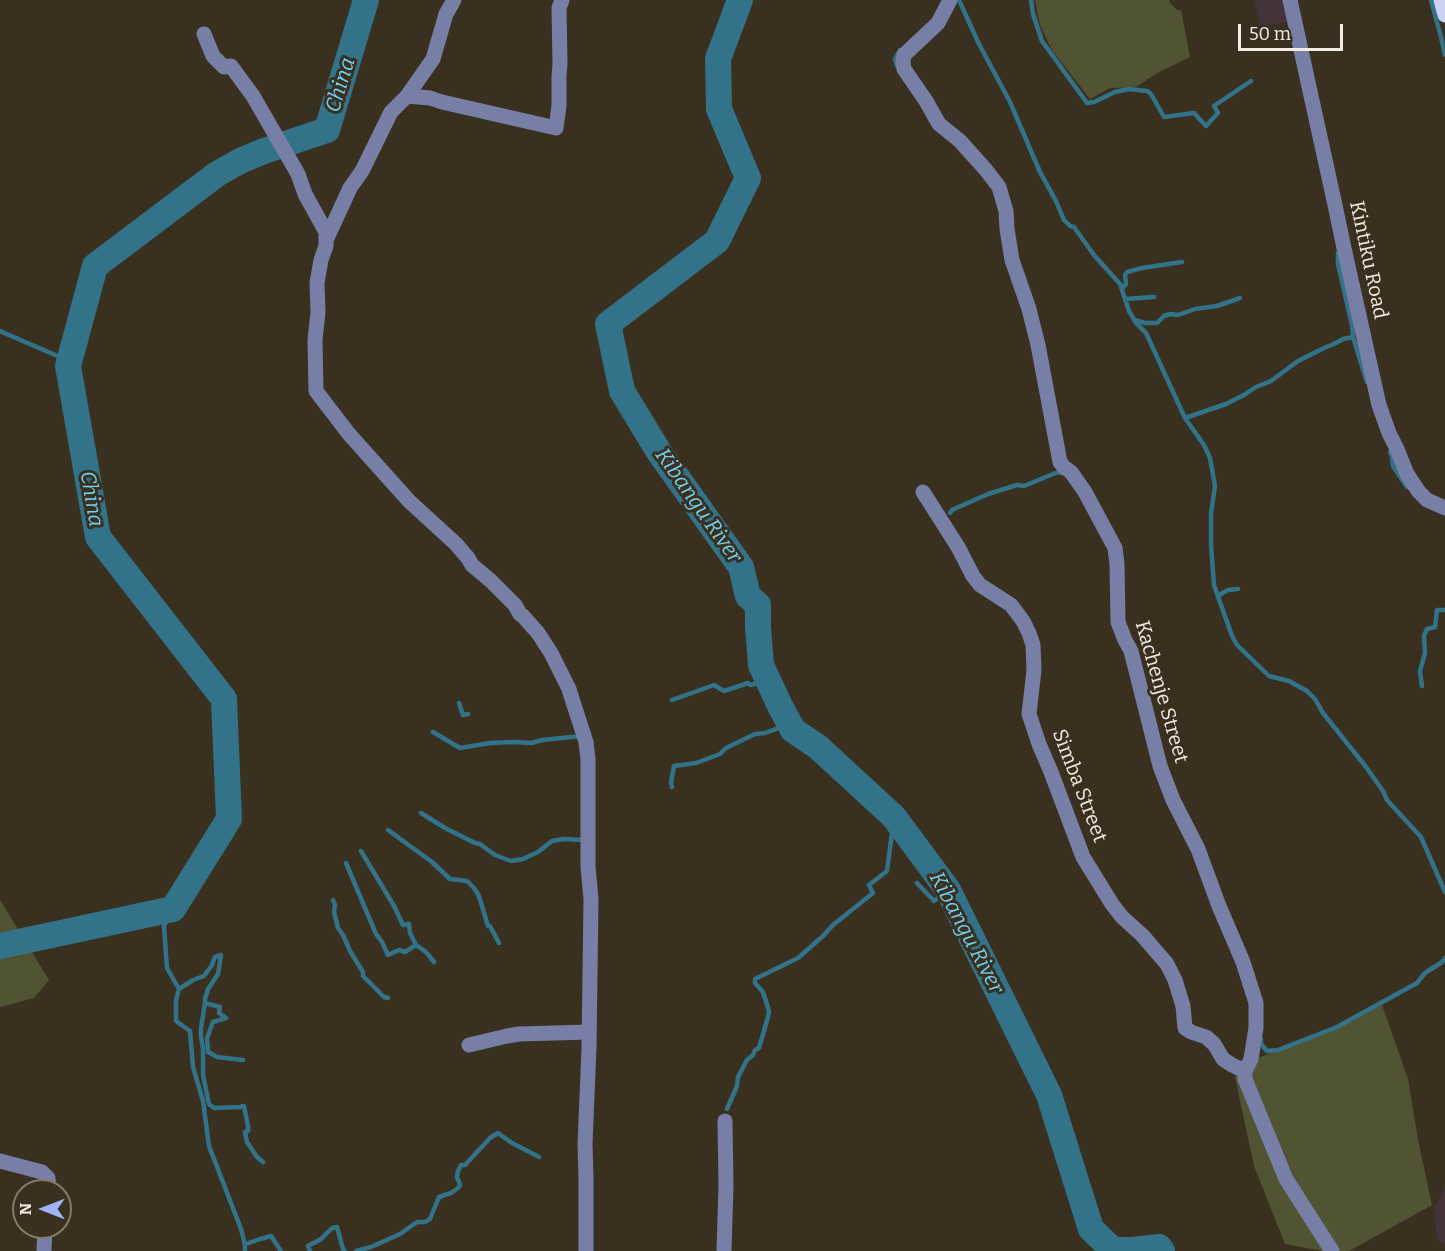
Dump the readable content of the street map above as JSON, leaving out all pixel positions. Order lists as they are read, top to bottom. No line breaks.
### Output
{"streets":{"street":["Kintiku Road","Kachenje Street","Simba Street"]},"crossings":[["Kachenje Street","Simba Street"]],"water":["China","Kibangu River"],"scale_bar":"50 m","north":"left"}
